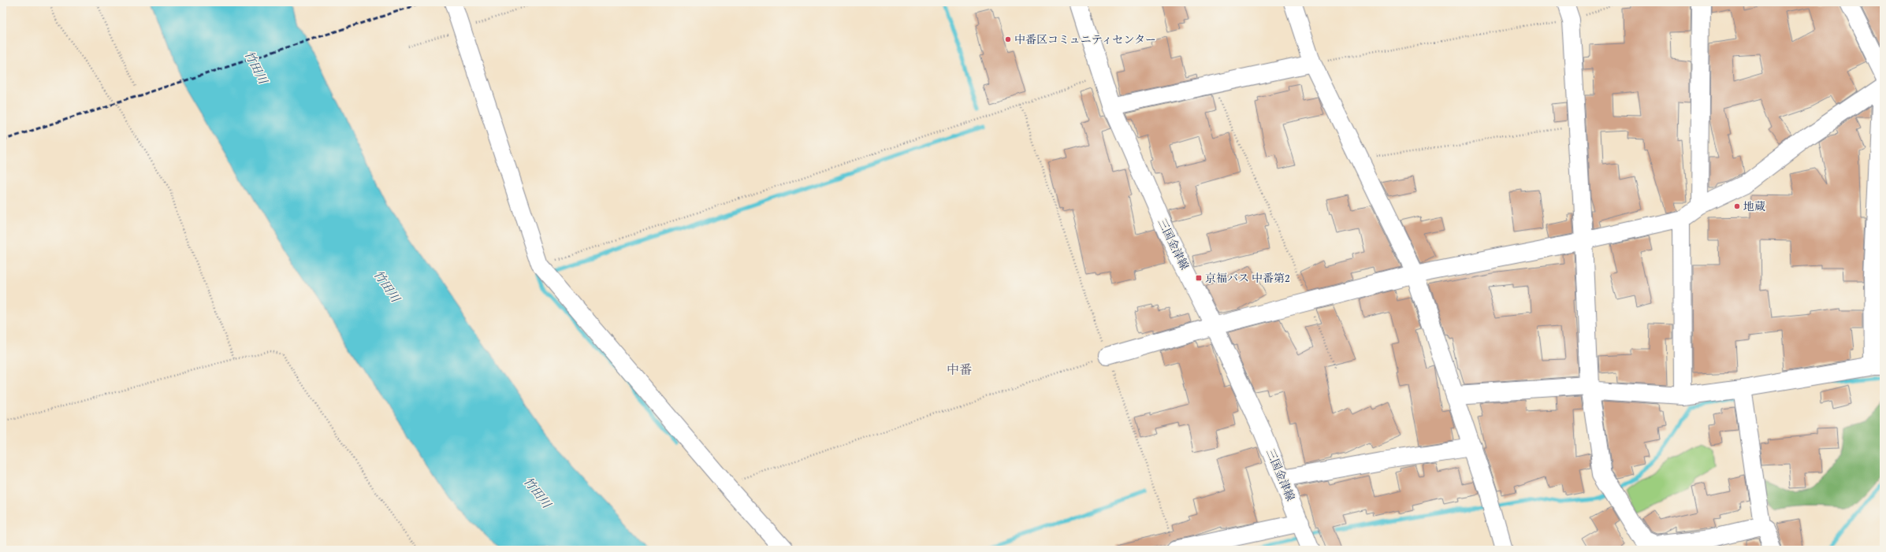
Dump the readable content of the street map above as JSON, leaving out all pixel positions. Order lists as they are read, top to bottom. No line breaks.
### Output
{"streets":{"street":["三国金津線"]},"districts":["中番"],"water":["竹田川"],"places":{"other":["中番区コミュニティセンター","地蔵"],"transit":["京福バス 中番第2"]}}
